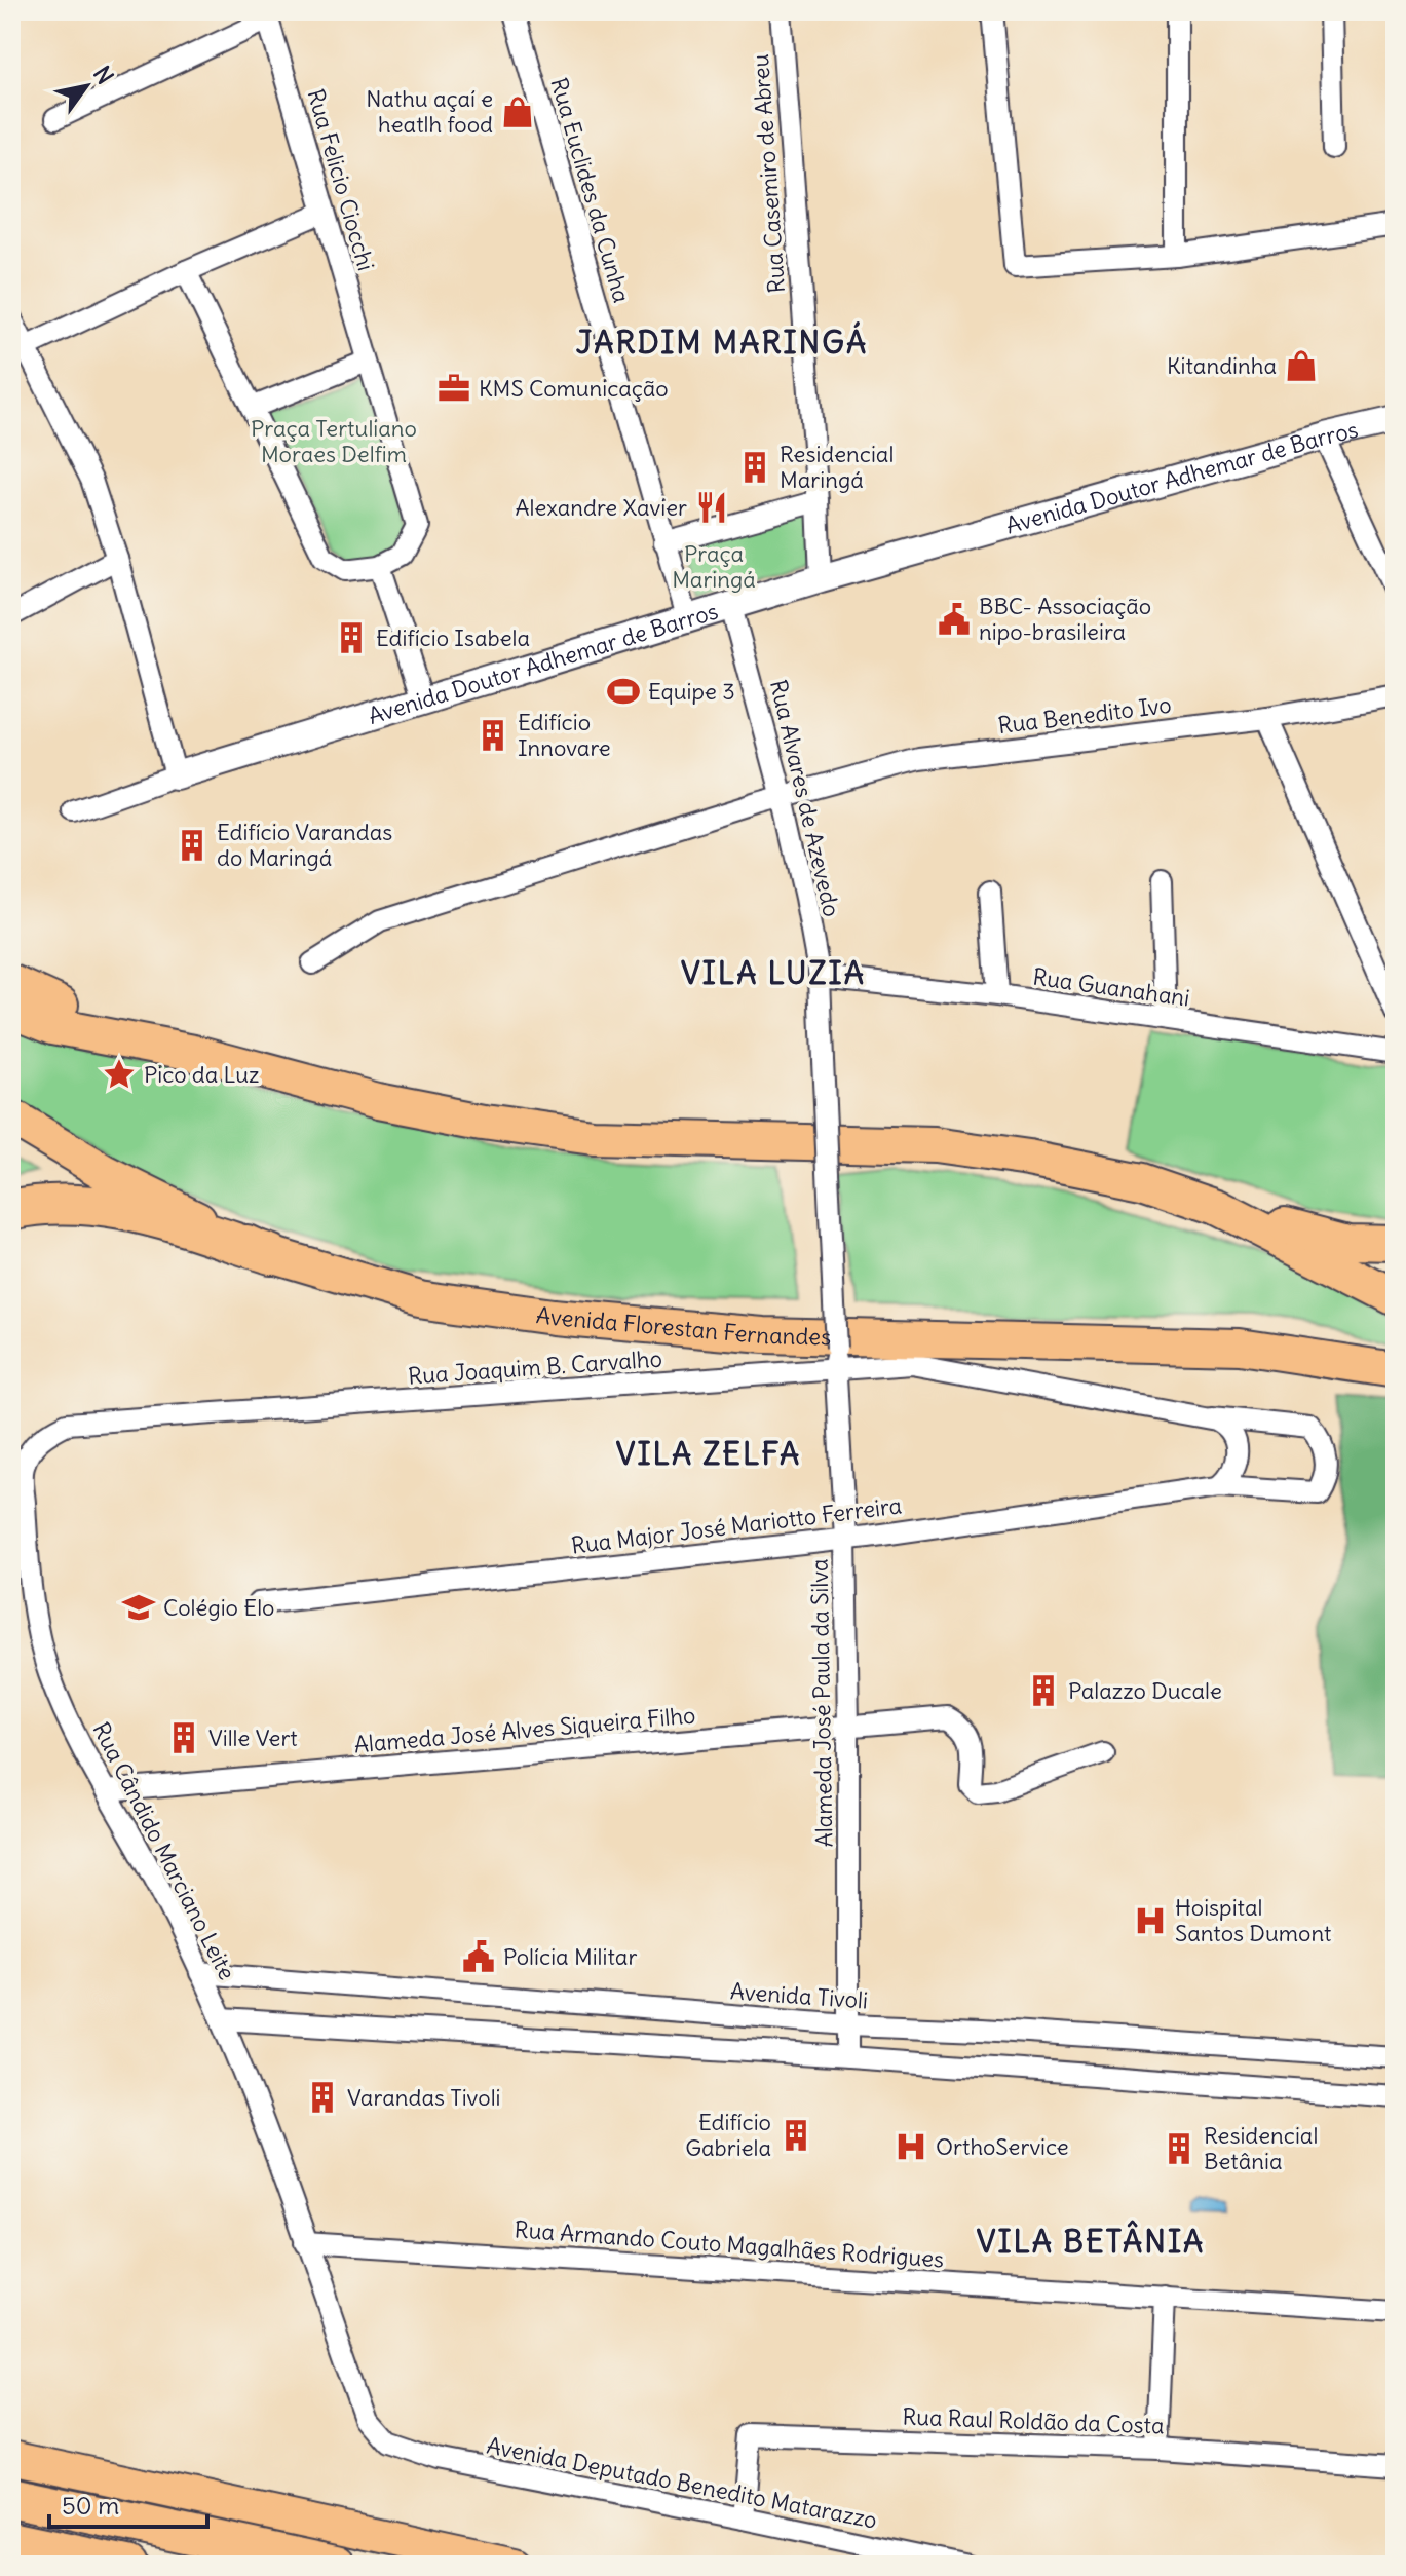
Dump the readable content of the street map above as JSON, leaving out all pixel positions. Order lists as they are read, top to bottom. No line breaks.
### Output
{"streets":{"highway":["Avenida Florestan Fernandes"],"street":["Rua Casemiro de Abreu","Rua Felicio Ciocchi","Rua Euclides da Cunha","Avenida Doutor Adhemar de Barros","Rua Benedito Ivo","Rua Alvares de Azevedo","Rua Guanahani","Rua Joaquim B. Carvalho","Rua Major José Mariotto Ferreira","Alameda José Paula da Silva","Alameda José Alves Siqueira Filho","Rua Cândido Marciano Leite","Avenida Tivoli","Rua Armando Couto Magalhães Rodrigues","Rua Raul Roldão da Costa","Avenida Deputado Benedito Matarazzo"]},"crossings":[["Rua Casemiro de Abreu","Avenida Doutor Adhemar de Barros"],["Rua Euclides da Cunha","Avenida Doutor Adhemar de Barros"],["Avenida Doutor Adhemar de Barros","Rua Alvares de Azevedo"],["Rua Benedito Ivo","Rua Alvares de Azevedo"],["Rua Alvares de Azevedo","Rua Guanahani"],["Rua Alvares de Azevedo","Alameda José Paula da Silva"],["Rua Joaquim B. Carvalho","Rua Major José Mariotto Ferreira"],["Rua Joaquim B. Carvalho","Alameda José Paula da Silva"],["Rua Joaquim B. Carvalho","Rua Cândido Marciano Leite"],["Rua Major José Mariotto Ferreira","Alameda José Paula da Silva"],["Alameda José Paula da Silva","Alameda José Alves Siqueira Filho"],["Alameda José Paula da Silva","Avenida Tivoli"],["Alameda José Alves Siqueira Filho","Rua Cândido Marciano Leite"],["Rua Cândido Marciano Leite","Avenida Tivoli"],["Rua Cândido Marciano Leite","Rua Armando Couto Magalhães Rodrigues"],["Rua Cândido Marciano Leite","Avenida Deputado Benedito Matarazzo"],["Rua Raul Roldão da Costa","Avenida Deputado Benedito Matarazzo"]],"districts":["JARDIM MARINGÁ","VILA LUZIA","VILA ZELFA","VILA BETÂNIA"],"parks":["Praça Tertuliano Moraes Delfim","Praça Maringá"],"places":{"shop":["Nathu açaí e heatlh food","Kitandinha"],"office":["KMS Comunicação"],"building":["Residencial Maringá","Edifício Isabela","Edifício Innovare","Edifício Varandas do Maringá","Palazzo Ducale","Ville Vert","Varandas Tivoli","Edifício Gabriela","Residencial Betânia"],"restaurant":["Alexandre Xavier"],"public building":["BBC- Associação nipo-brasileira","Polícia Militar"],"sports":["Equipe 3"],"place":["Pico da Luz"],"school or university":["Colégio Elo"],"hospital":["Hoispital Santos Dumont","OrthoService"]},"scale_bar":"50 m","north":"top right"}
